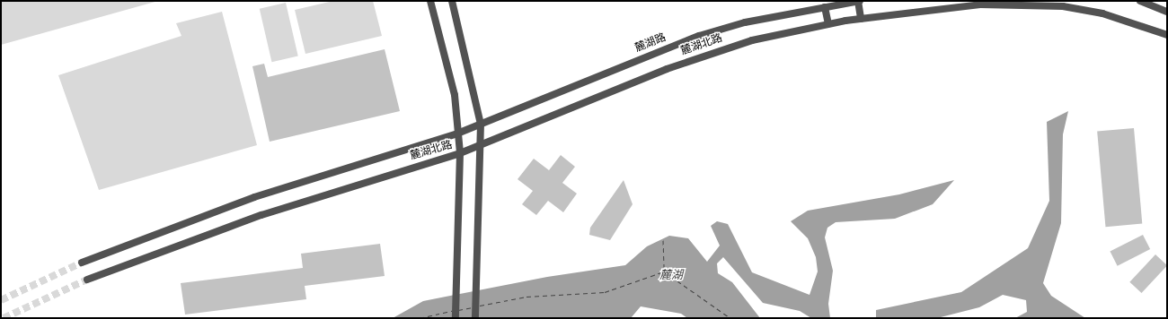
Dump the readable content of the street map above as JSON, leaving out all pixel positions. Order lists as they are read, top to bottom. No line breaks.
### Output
{"streets":{"street":["麓湖路","麓湖北路"]},"water":["麓湖"]}
